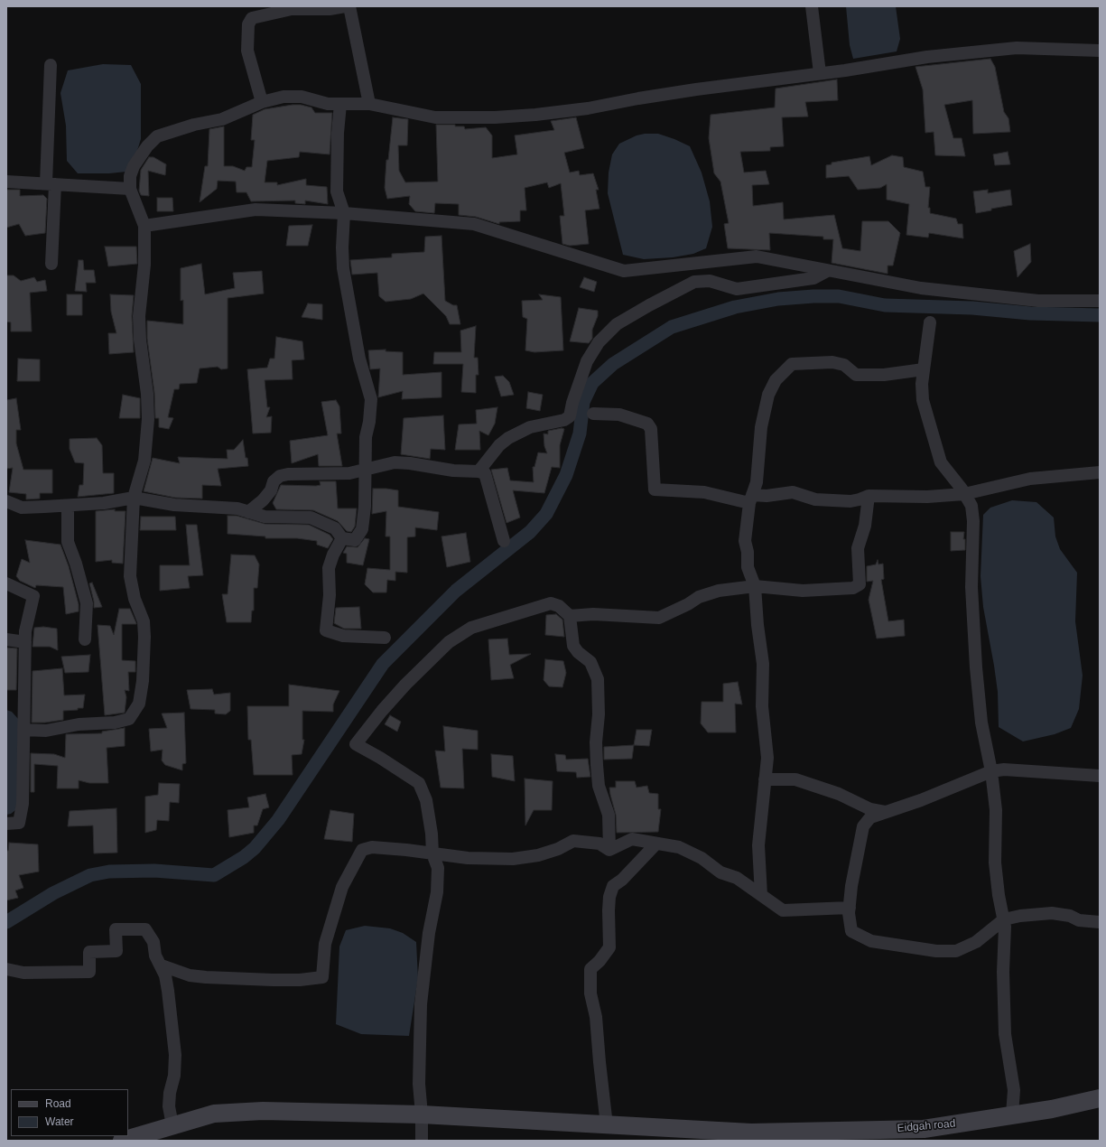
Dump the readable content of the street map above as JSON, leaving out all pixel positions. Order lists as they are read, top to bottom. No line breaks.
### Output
{"streets":{"street":["Eidgah road"]},"legend":["Road","Water"]}
